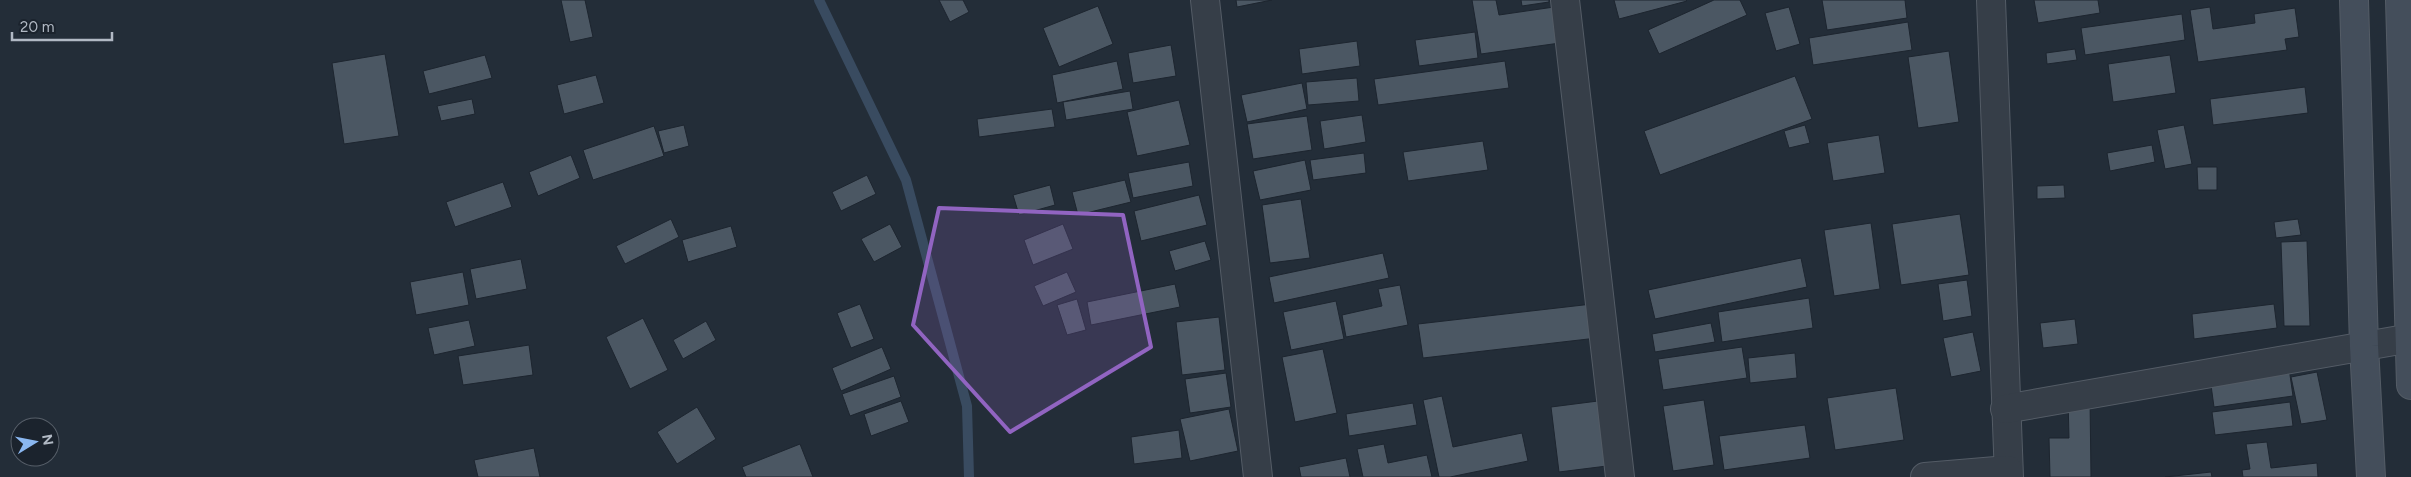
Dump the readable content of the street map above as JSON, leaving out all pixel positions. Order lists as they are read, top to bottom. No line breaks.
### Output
{"scale_bar":"20 m","north":"right"}
